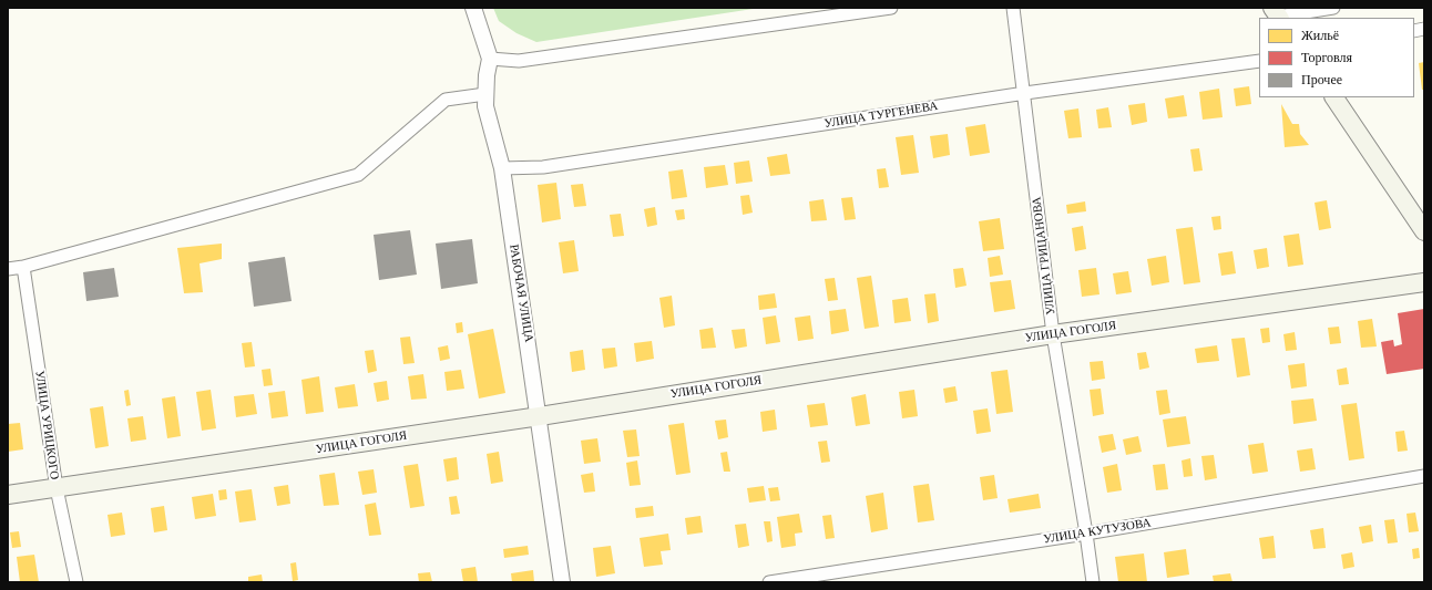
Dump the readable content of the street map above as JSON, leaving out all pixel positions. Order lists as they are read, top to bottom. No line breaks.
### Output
{"streets":{"main road":["УЛИЦА ГОГОЛЯ"],"street":["УЛИЦА ТУРГЕНЕВА","УЛИЦА ГРИЦАНОВА","РАБОЧАЯ УЛИЦА","УЛИЦА УРИЦКОГО","УЛИЦА КУТУЗОВА"]},"crossings":[["УЛИЦА ТУРГЕНЕВА","УЛИЦА ГРИЦАНОВА"],["УЛИЦА ТУРГЕНЕВА","РАБОЧАЯ УЛИЦА"],["УЛИЦА ГРИЦАНОВА","УЛИЦА ГОГОЛЯ"],["УЛИЦА ГРИЦАНОВА","УЛИЦА КУТУЗОВА"],["РАБОЧАЯ УЛИЦА","УЛИЦА ГОГОЛЯ"],["УЛИЦА ГОГОЛЯ","УЛИЦА УРИЦКОГО"]],"legend":["Жильё","Торговля","Прочее"]}
